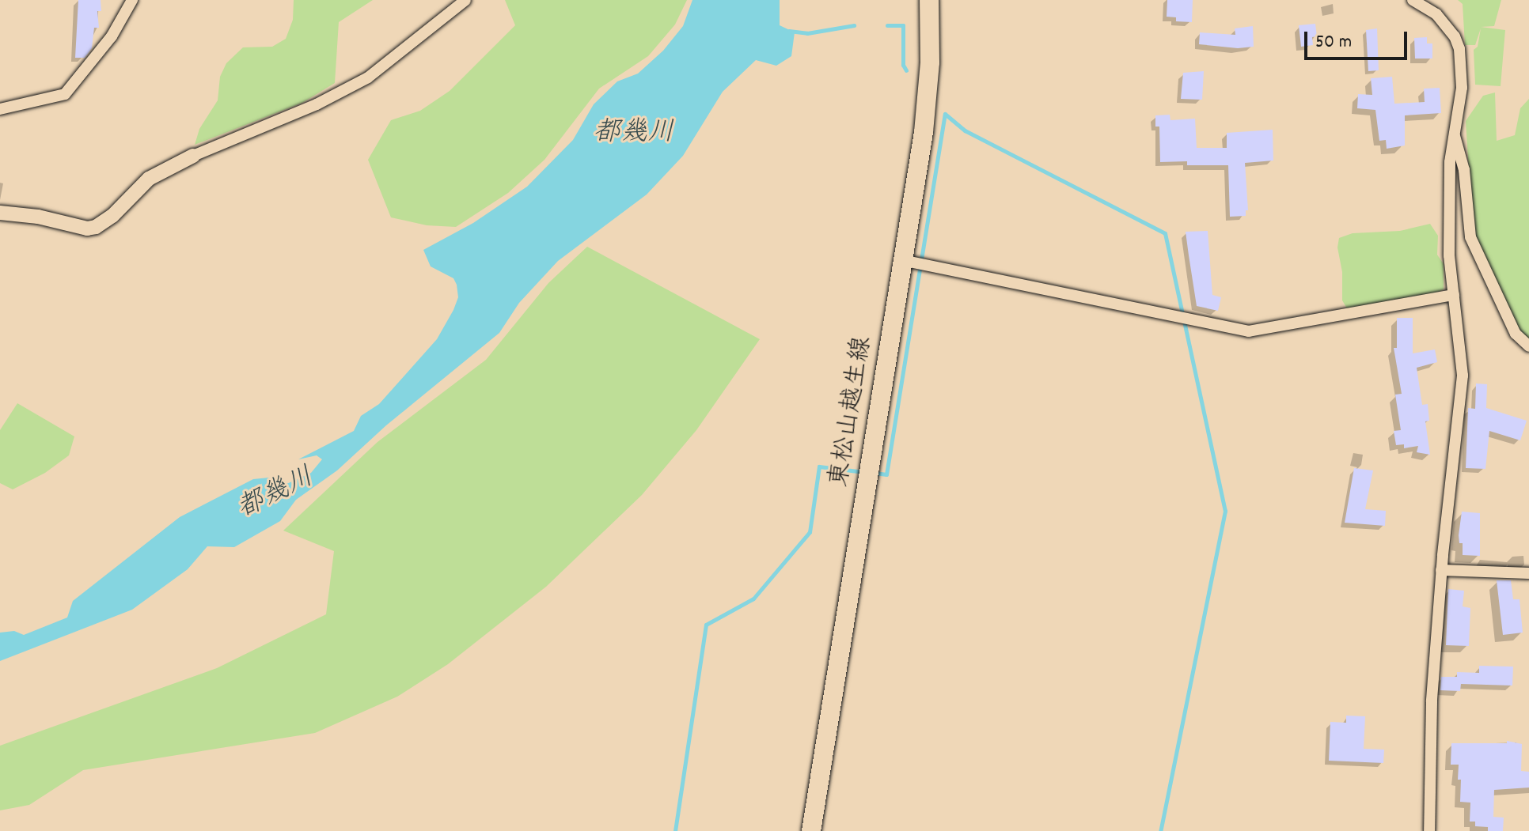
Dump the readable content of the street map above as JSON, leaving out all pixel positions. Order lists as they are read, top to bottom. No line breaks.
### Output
{"streets":{"main road":["東松山越生線"]},"water":["都幾川"],"scale_bar":"50 m"}
